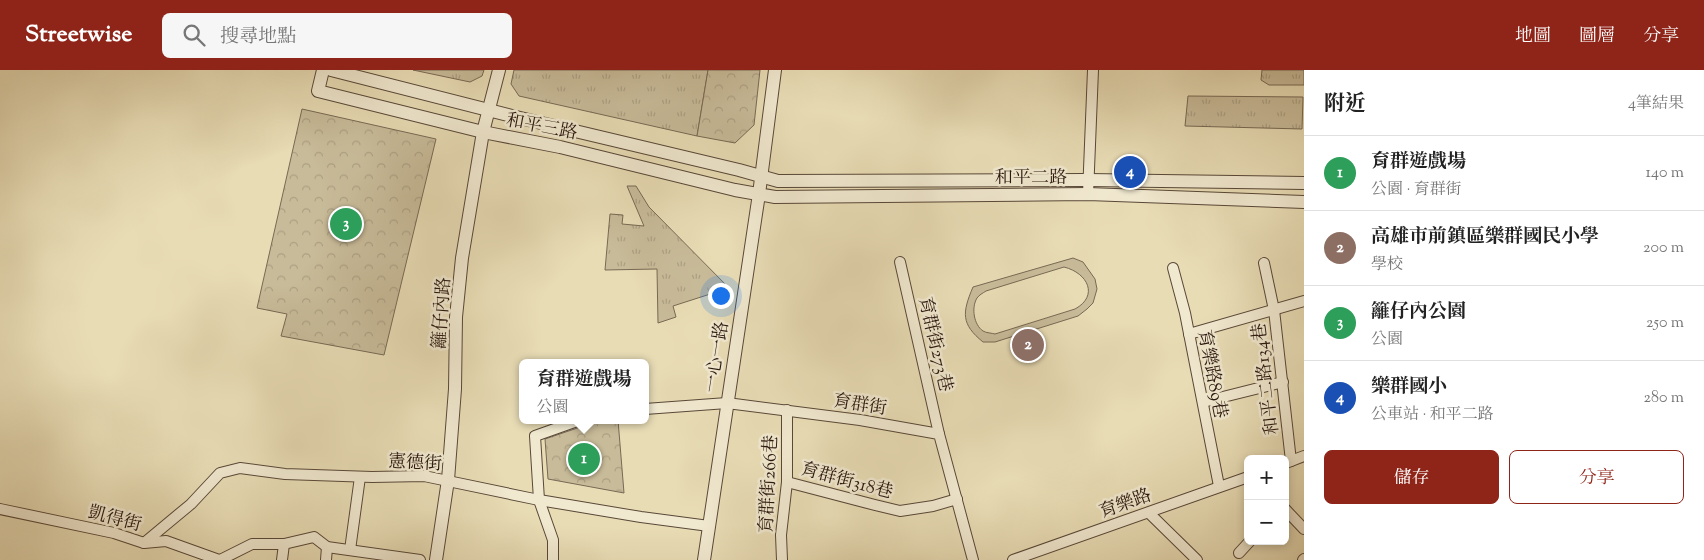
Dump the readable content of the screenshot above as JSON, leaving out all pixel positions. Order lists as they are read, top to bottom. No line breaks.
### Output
{"streets":{"street":["和平三路","和平二路","籬仔內路","育群街273巷","一心一路","育樂路89巷","和平二路134巷","育群街","憲德街","育群街318巷","育群街266巷","育樂路","凱得街"]},"crossings":[["和平三路","和平二路"],["和平三路","籬仔內路"],["和平三路","一心一路"],["和平二路","一心一路"],["籬仔內路","憲德街"],["育群街273巷","育群街"],["一心一路","育群街"],["一心一路","憲德街"],["育樂路89巷","育樂路"],["育群街","育群街266巷"],["憲德街","凱得街"],["育群街318巷","育群街266巷"]],"page":{"header":"Streetwise","search":"搜尋地點","nav":["地圖","圖層","分享"],"heading":["附近","4筆結果"],"list":[{"mark":"1","name":"育群遊戲場","note":"公園 · 育群街","value":"140 m"},{"mark":"2","name":"高雄市前鎮區樂群國民小學","note":"學校","value":"200 m"},{"mark":"3","name":"籬仔內公園","note":"公園","value":"250 m"},{"mark":"4","name":"樂群國小","note":"公車站 · 和平二路","value":"280 m"}],"pins":["4","3","2","1"],"popup":["育群遊戲場","公園"],"buttons":["儲存","分享"],"map_buttons":["+","−"]}}
